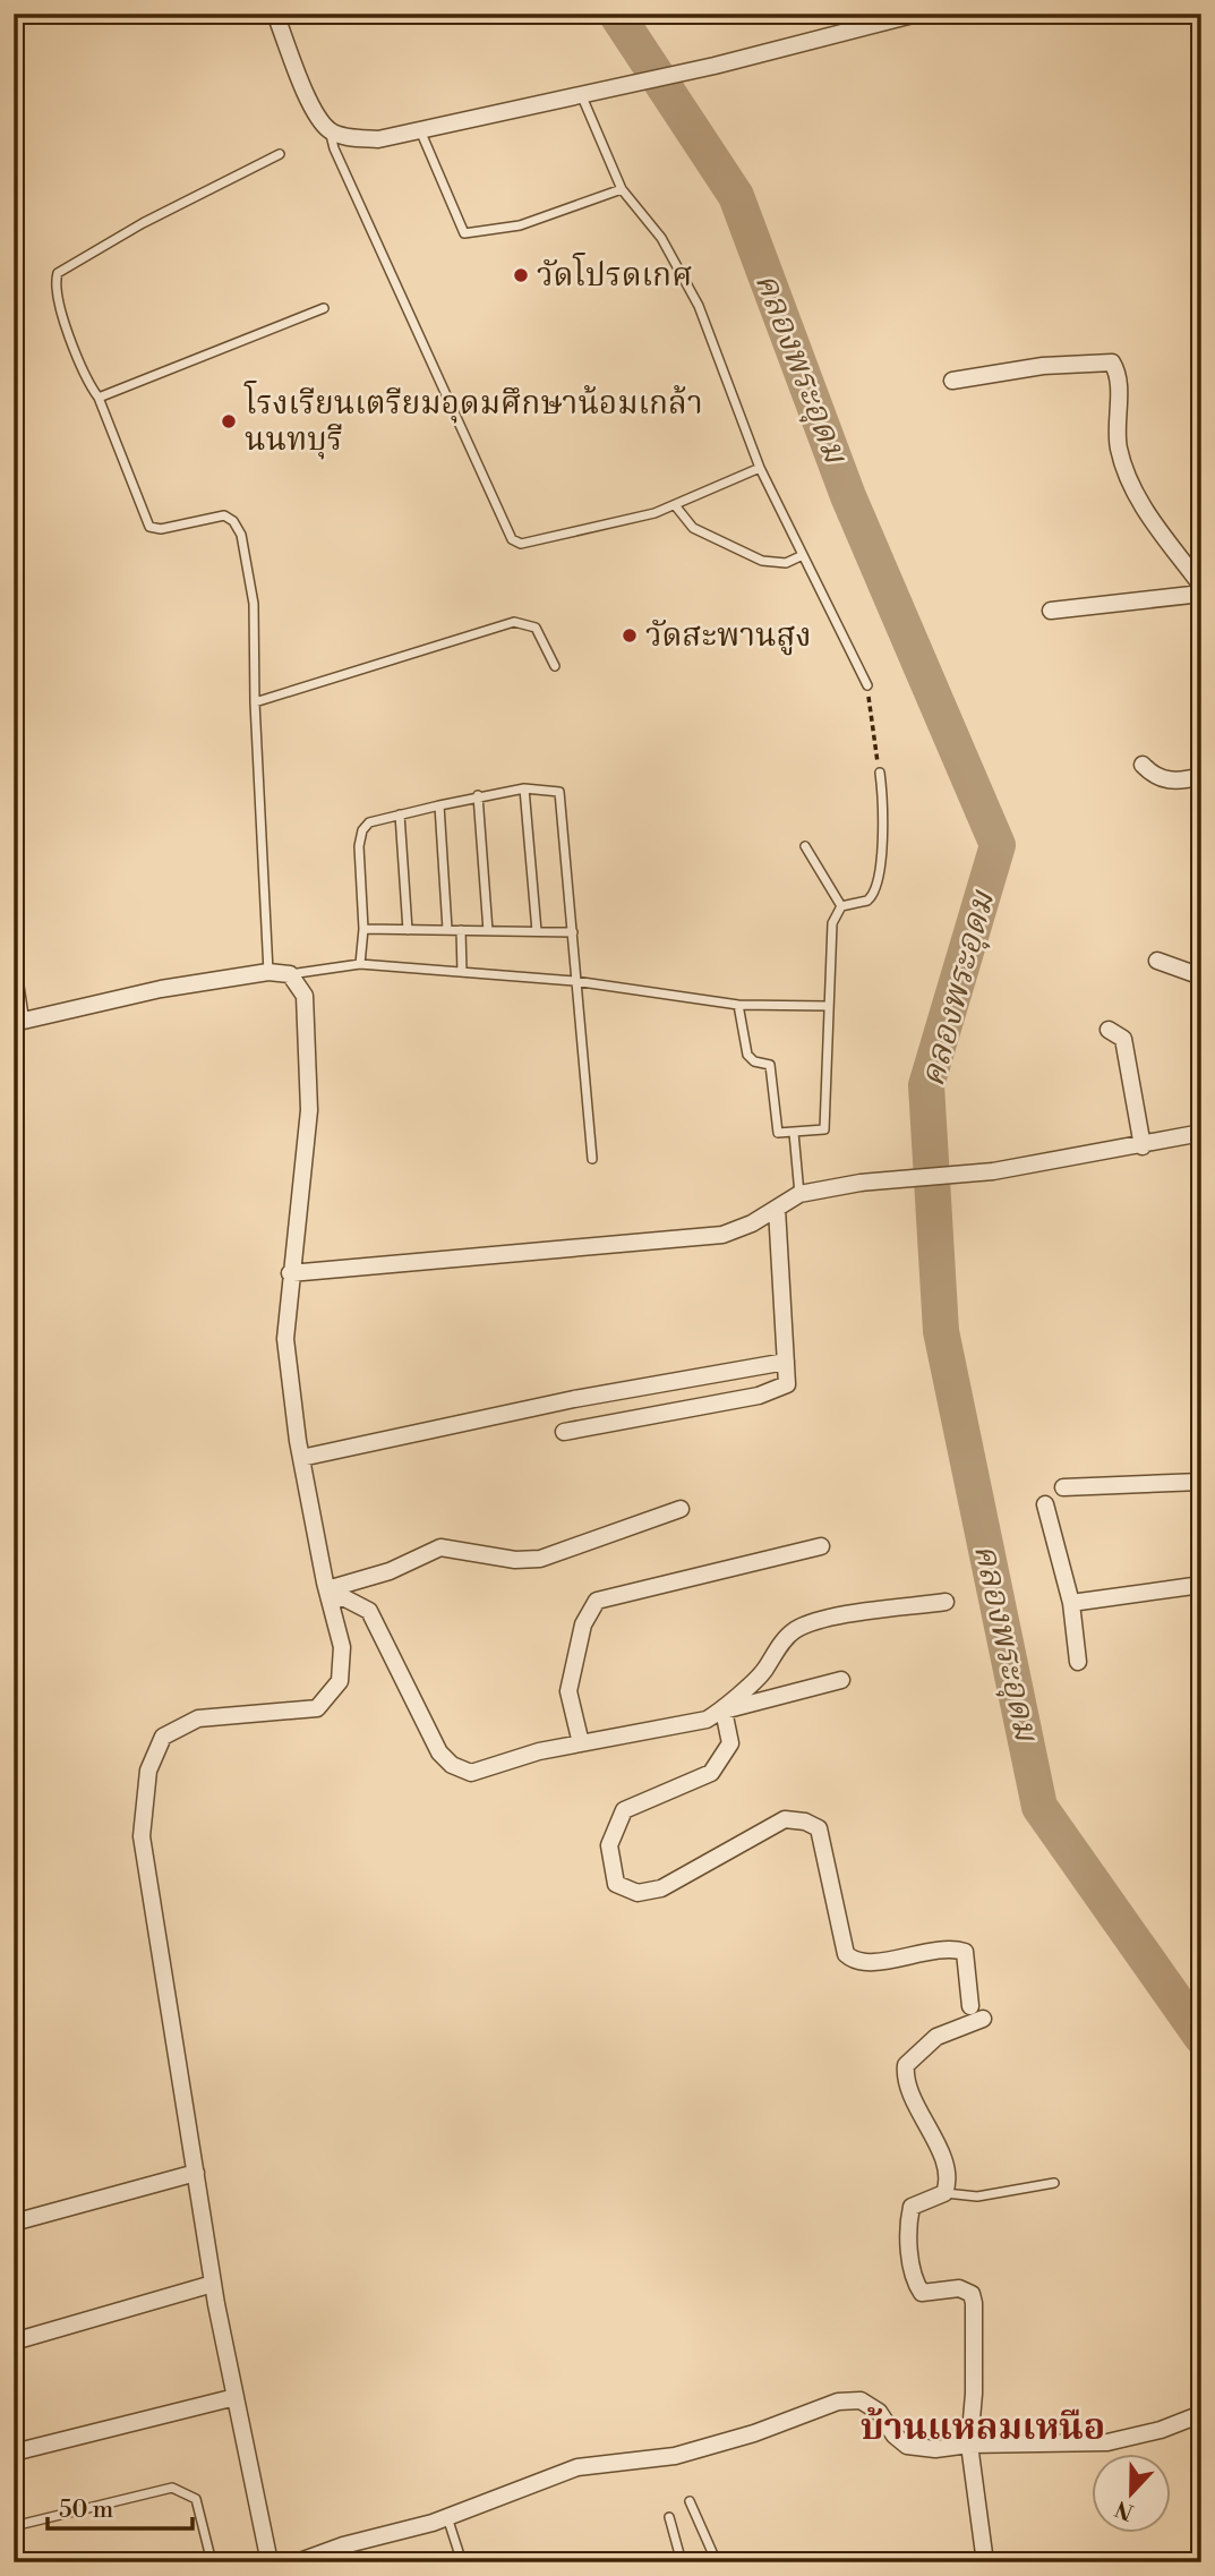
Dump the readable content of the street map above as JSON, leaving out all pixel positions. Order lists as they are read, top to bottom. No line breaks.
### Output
{"districts":["บ้านแหลมเหนือ"],"water":["คลองพระอุดม"],"places":["วัดโปรดเกศ","โรงเรียนเตรียมอุดมศึกษาน้อมเกล้า นนทบุรี","วัดสะพานสูง"],"scale_bar":"50 m","north":"bottom"}
